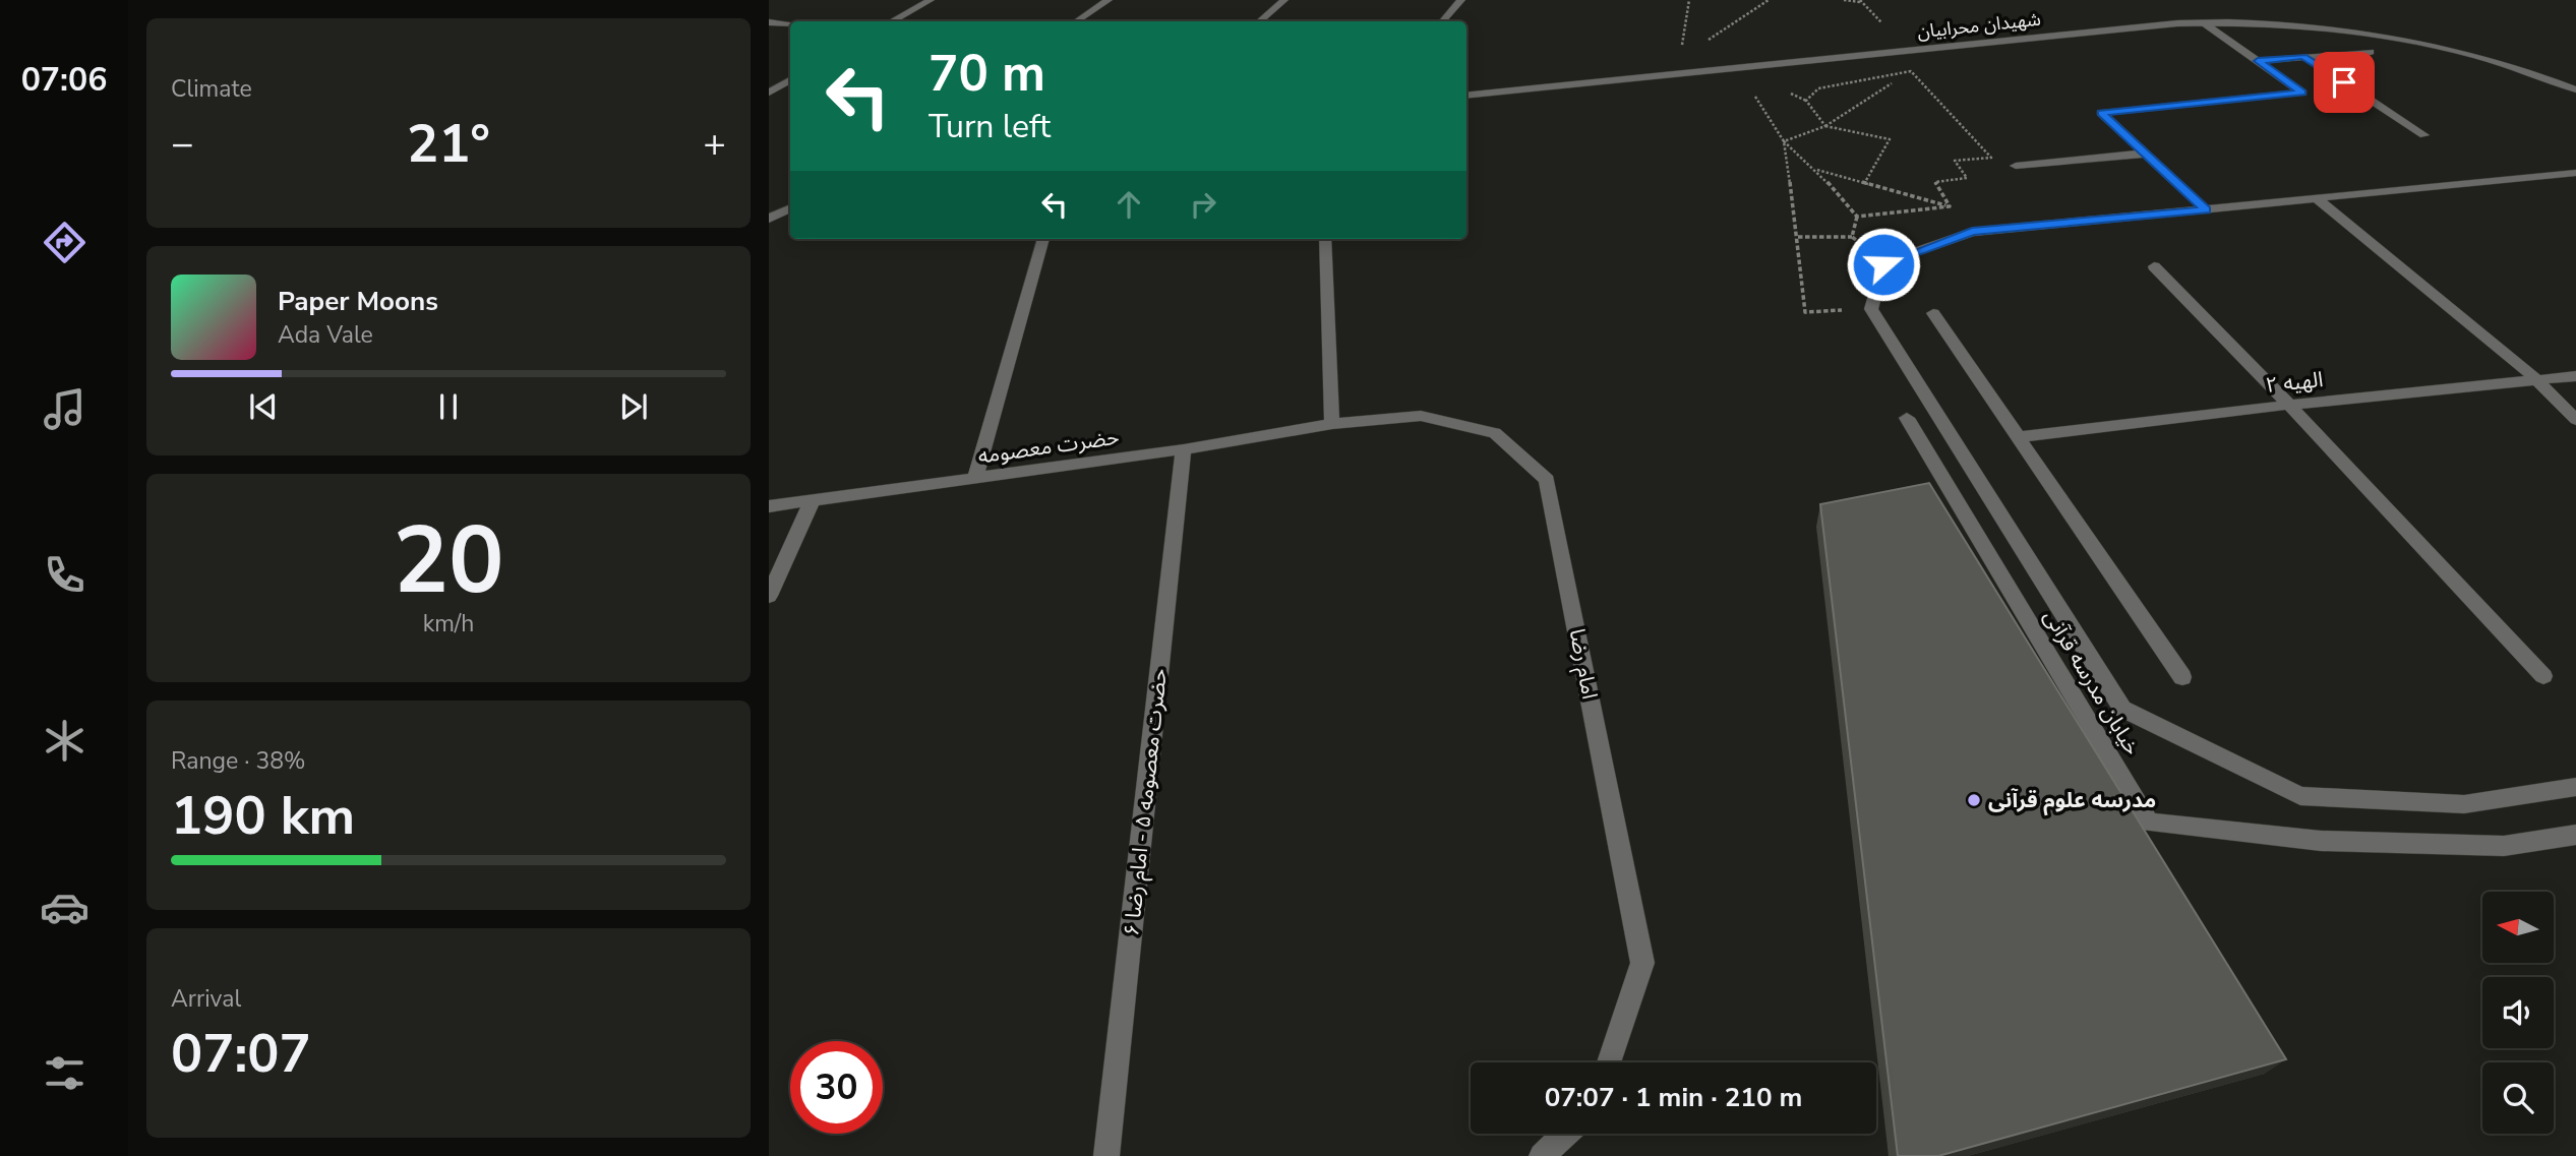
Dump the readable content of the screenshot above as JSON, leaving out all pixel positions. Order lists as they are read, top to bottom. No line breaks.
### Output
{"streets":{"street":["شهیدان محرابیان","الهیه ۲","حضرت معصومه","امام رضا","خیابان مدرسه قرآنی","حضرت معصومه ۵ - امام رضا ۶"]},"crossings":[["حضرت معصومه","امام رضا"],["حضرت معصومه","حضرت معصومه ۵ - امام رضا ۶"]],"places":["مدرسه علوم قرآنی"],"north":"left","page":{"tabs":"07:06","tile":["Climate",["20","km/h"],["Range · 38%","190 km"],["Arrival","07:07"]],"turn":["70 m","Turn left"],"heat":["−","21°","+"],"song":["Paper Moons","Ada Vale"],"limit":"30","trip":"07:07 · 1 min · 210 m"}}
